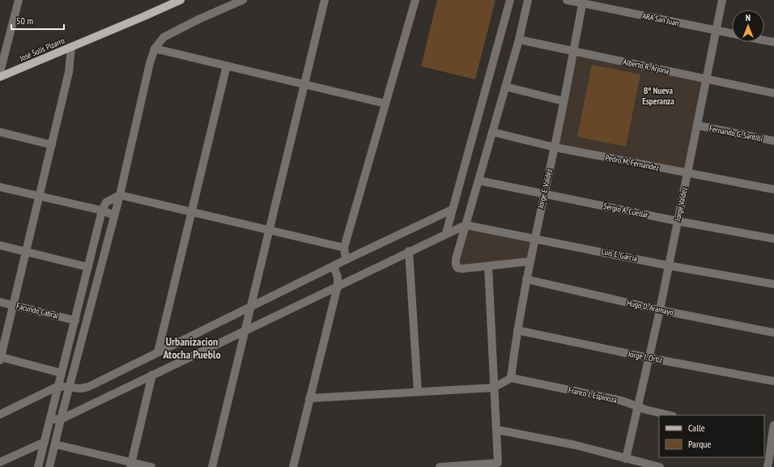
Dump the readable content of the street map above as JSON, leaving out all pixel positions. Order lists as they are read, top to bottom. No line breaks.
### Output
{"streets":{"main road":["José Solís Pizarro"],"street":["ARA San Juan","Alberto R. Arjona","Fernando G. Santilli","Pedro M. Fernandez","Jorge E. Valdéz","Jorge Valdez","Sergio A. Cuellar","Luis E. García","Hugo D. Aramayo","Facundo Cabral","Jorge I. Ortiz","Franco J. Espinoza"]},"crossings":[["ARA San Juan","Jorge E. Valdéz"],["ARA San Juan","Jorge Valdez"],["Alberto R. Arjona","Jorge E. Valdéz"],["Alberto R. Arjona","Jorge Valdez"],["Fernando G. Santilli","Jorge Valdez"],["Pedro M. Fernandez","Jorge E. Valdéz"],["Pedro M. Fernandez","Jorge Valdez"],["Jorge E. Valdéz","Sergio A. Cuellar"],["Jorge E. Valdéz","Luis E. García"],["Jorge E. Valdéz","Hugo D. Aramayo"],["Jorge E. Valdéz","Jorge I. Ortiz"],["Jorge E. Valdéz","Franco J. Espinoza"],["Jorge Valdez","Sergio A. Cuellar"],["Jorge Valdez","Luis E. García"],["Jorge Valdez","Hugo D. Aramayo"],["Jorge Valdez","Jorge I. Ortiz"],["Jorge Valdez","Franco J. Espinoza"]],"districts":["Bº Nueva Esperanza","Urbanizacion Atocha Pueblo"],"legend":["Calle","Parque"],"scale_bar":"50 m","north":"top"}
